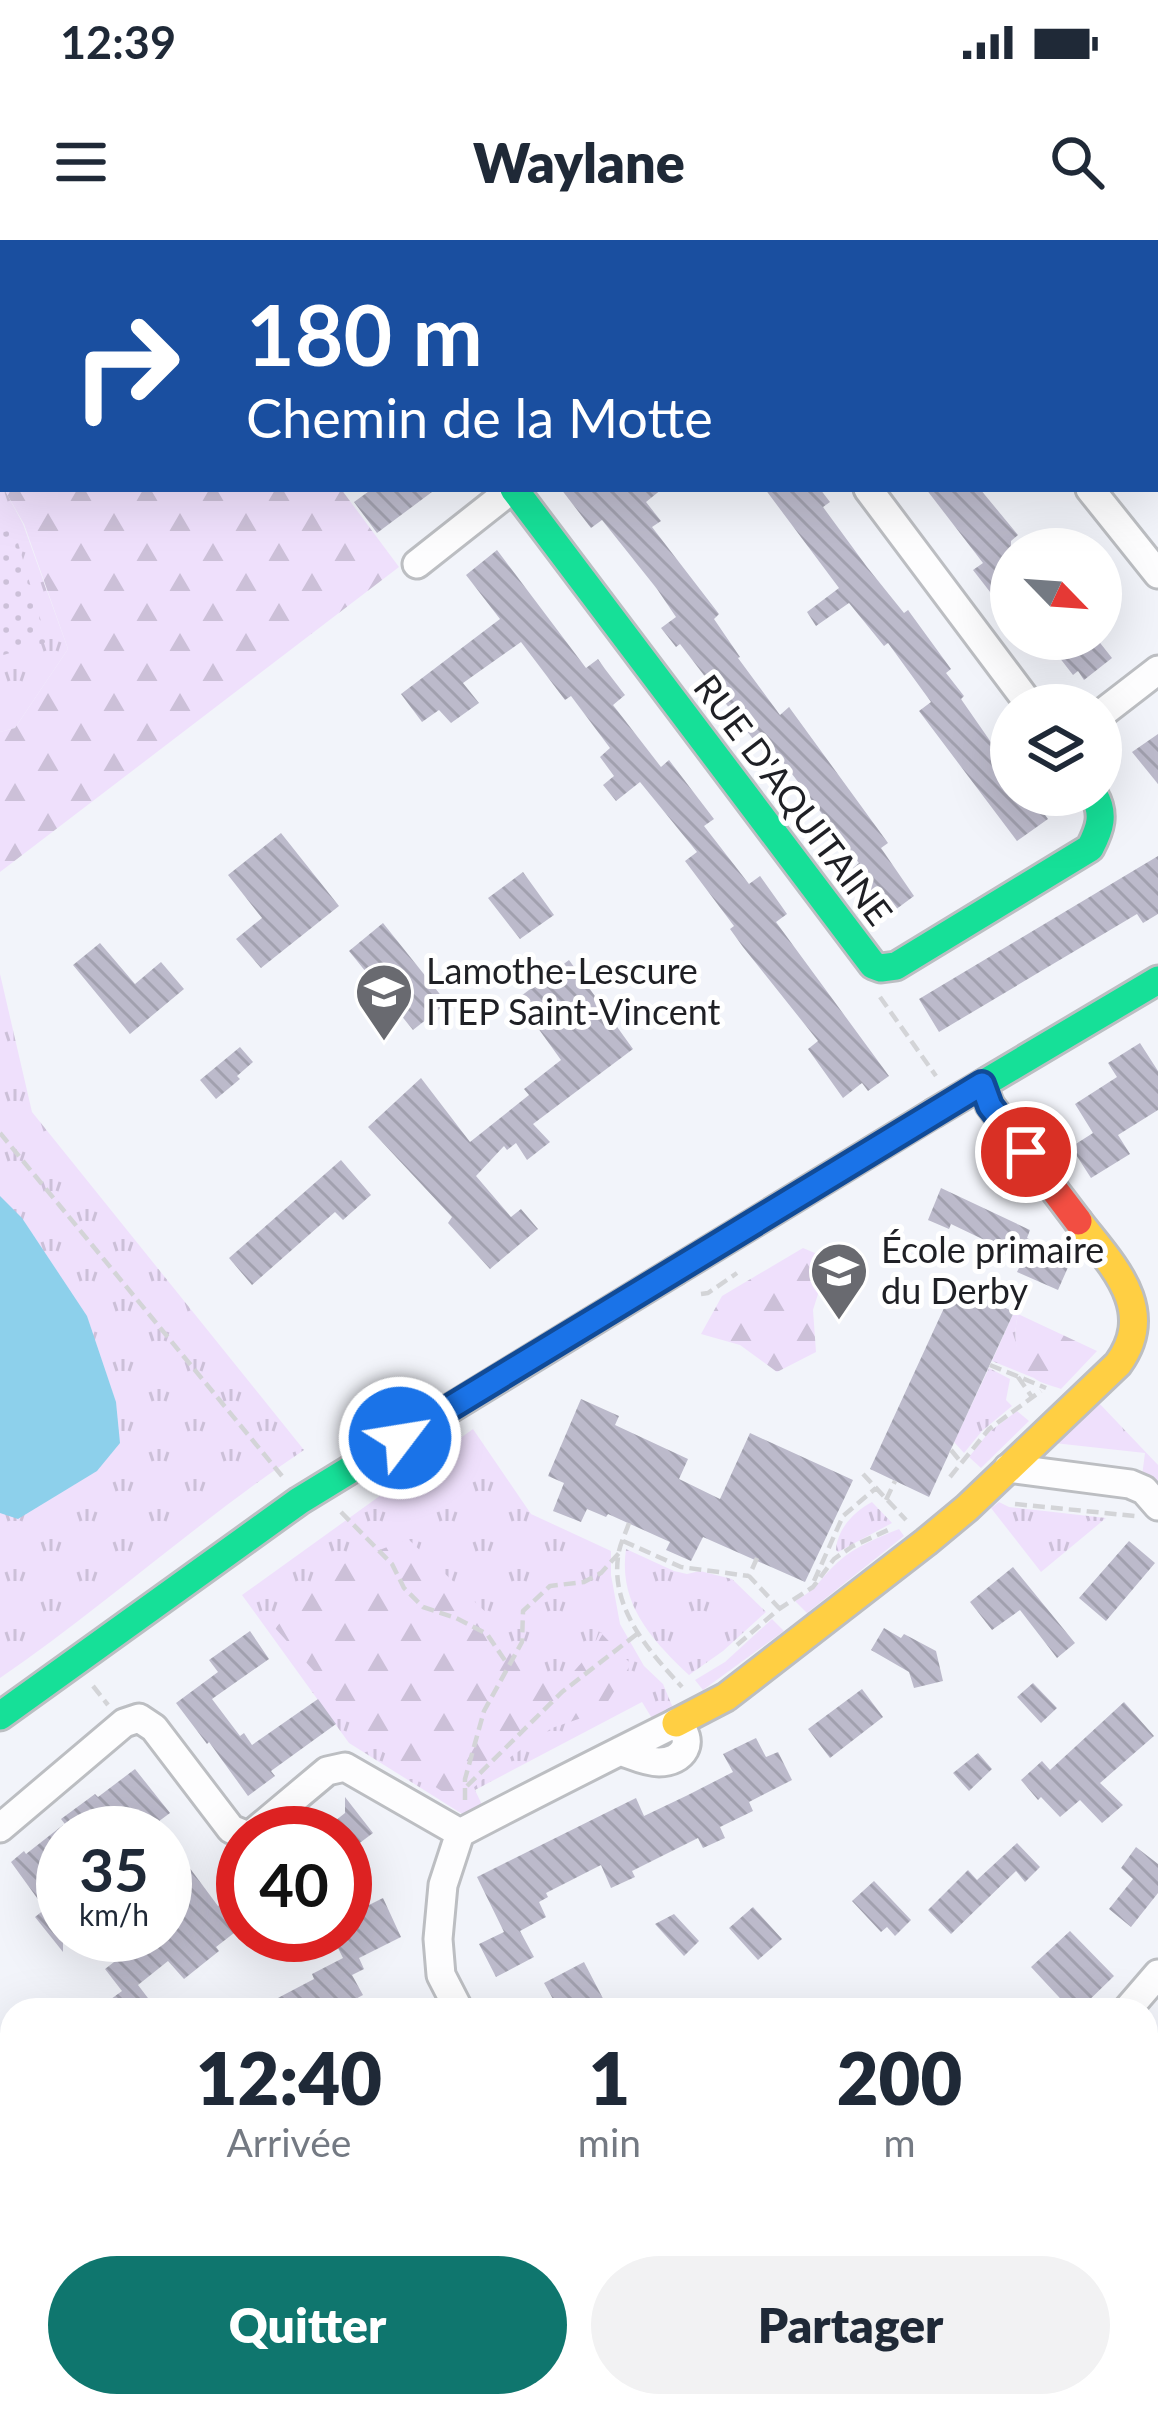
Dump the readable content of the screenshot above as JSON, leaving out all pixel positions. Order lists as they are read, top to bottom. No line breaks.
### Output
{"streets":{"street":["RUE D'AQUITAINE"]},"places":{"school or university":["Lamothe-Lescure ITEP Saint-Vincent","École primaire du Derby"]},"north":"bottom right","page":{"status":"12:39","header":"Waylane","turn":["180 m","Chemin de la Motte"],"speed":"35 km/h","limit":"40","eta":["12:40","Arrivée","1","min","200","m"],"buttons":["Quitter","Partager"]}}
